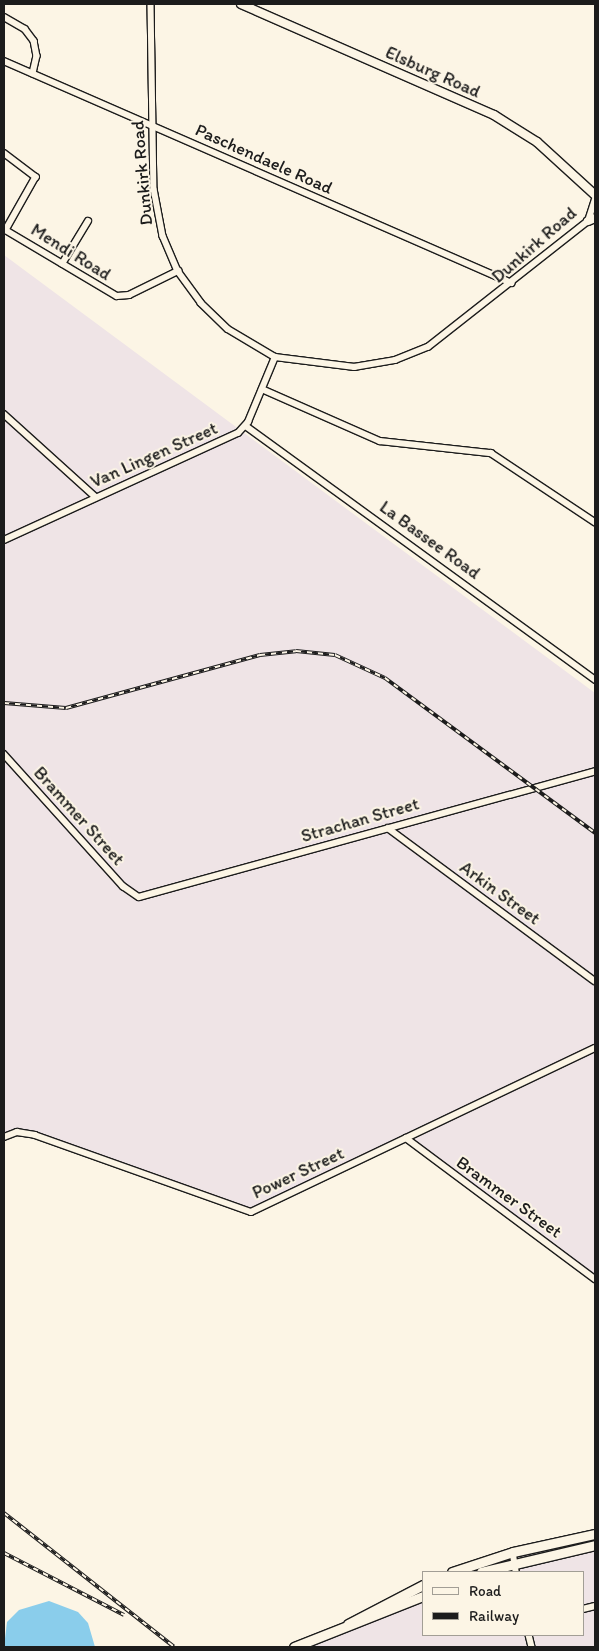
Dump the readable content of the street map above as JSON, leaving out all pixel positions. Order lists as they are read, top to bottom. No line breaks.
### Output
{"streets":{"main road":["Elsburg Road"],"street":["Paschendaele Road","Dunkirk Road","Mendi Road","Van Lingen Street","La Bassee Road","Brammer Street","Strachan Street","Arkin Street","Power Street"]},"crossings":[["Paschendaele Road","Dunkirk Road"],["Dunkirk Road","Mendi Road"],["Van Lingen Street","La Bassee Road"],["Brammer Street","Strachan Street"],["Brammer Street","Power Street"],["Strachan Street","Arkin Street"]],"legend":["Road","Railway"]}
